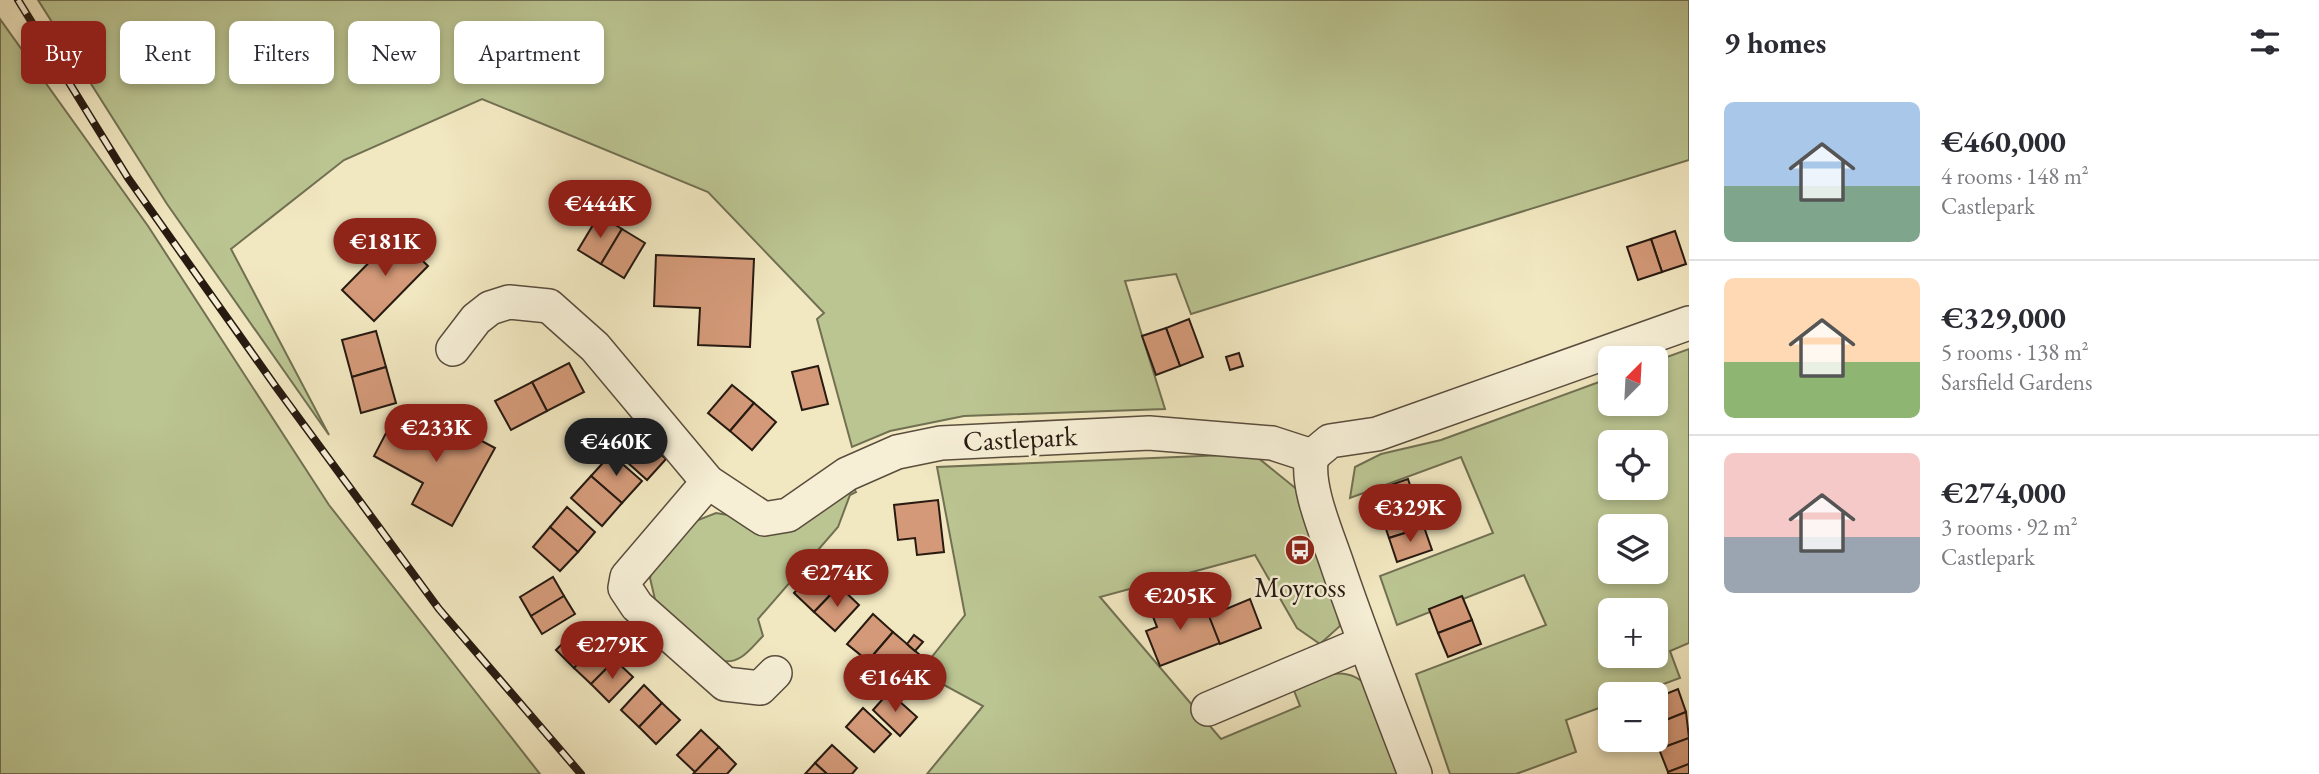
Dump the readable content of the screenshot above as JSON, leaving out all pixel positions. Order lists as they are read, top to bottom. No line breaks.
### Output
{"streets":{"street":["Castlepark"]},"places":{"bus stop":["Moyross"]},"north":"top right","page":{"heading":"9 homes","chip":["Buy","Rent","Filters","New","Apartment"],"list":[{"name":"€460,000","note":"4 rooms · 148 m² · Castlepark"},{"name":"€329,000","note":"5 rooms · 138 m² · Sarsfield Gardens"},{"name":"€274,000","note":"3 rooms · 92 m² · Castlepark"}],"price":["€444K","€181K","€233K","€460K","€329K","€274K","€205K","€279K","€164K"],"map_buttons":["+","−"]}}
